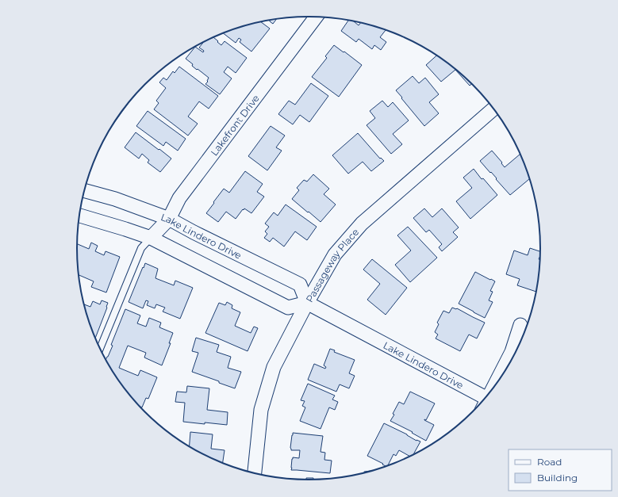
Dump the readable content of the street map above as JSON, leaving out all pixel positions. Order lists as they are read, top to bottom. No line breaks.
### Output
{"streets":{"street":["Lakefront Drive","Lake Lindero Drive","Passageway Place"]},"crossings":[["Lakefront Drive","Lake Lindero Drive"],["Lake Lindero Drive","Passageway Place"]],"legend":["Road","Building"]}
